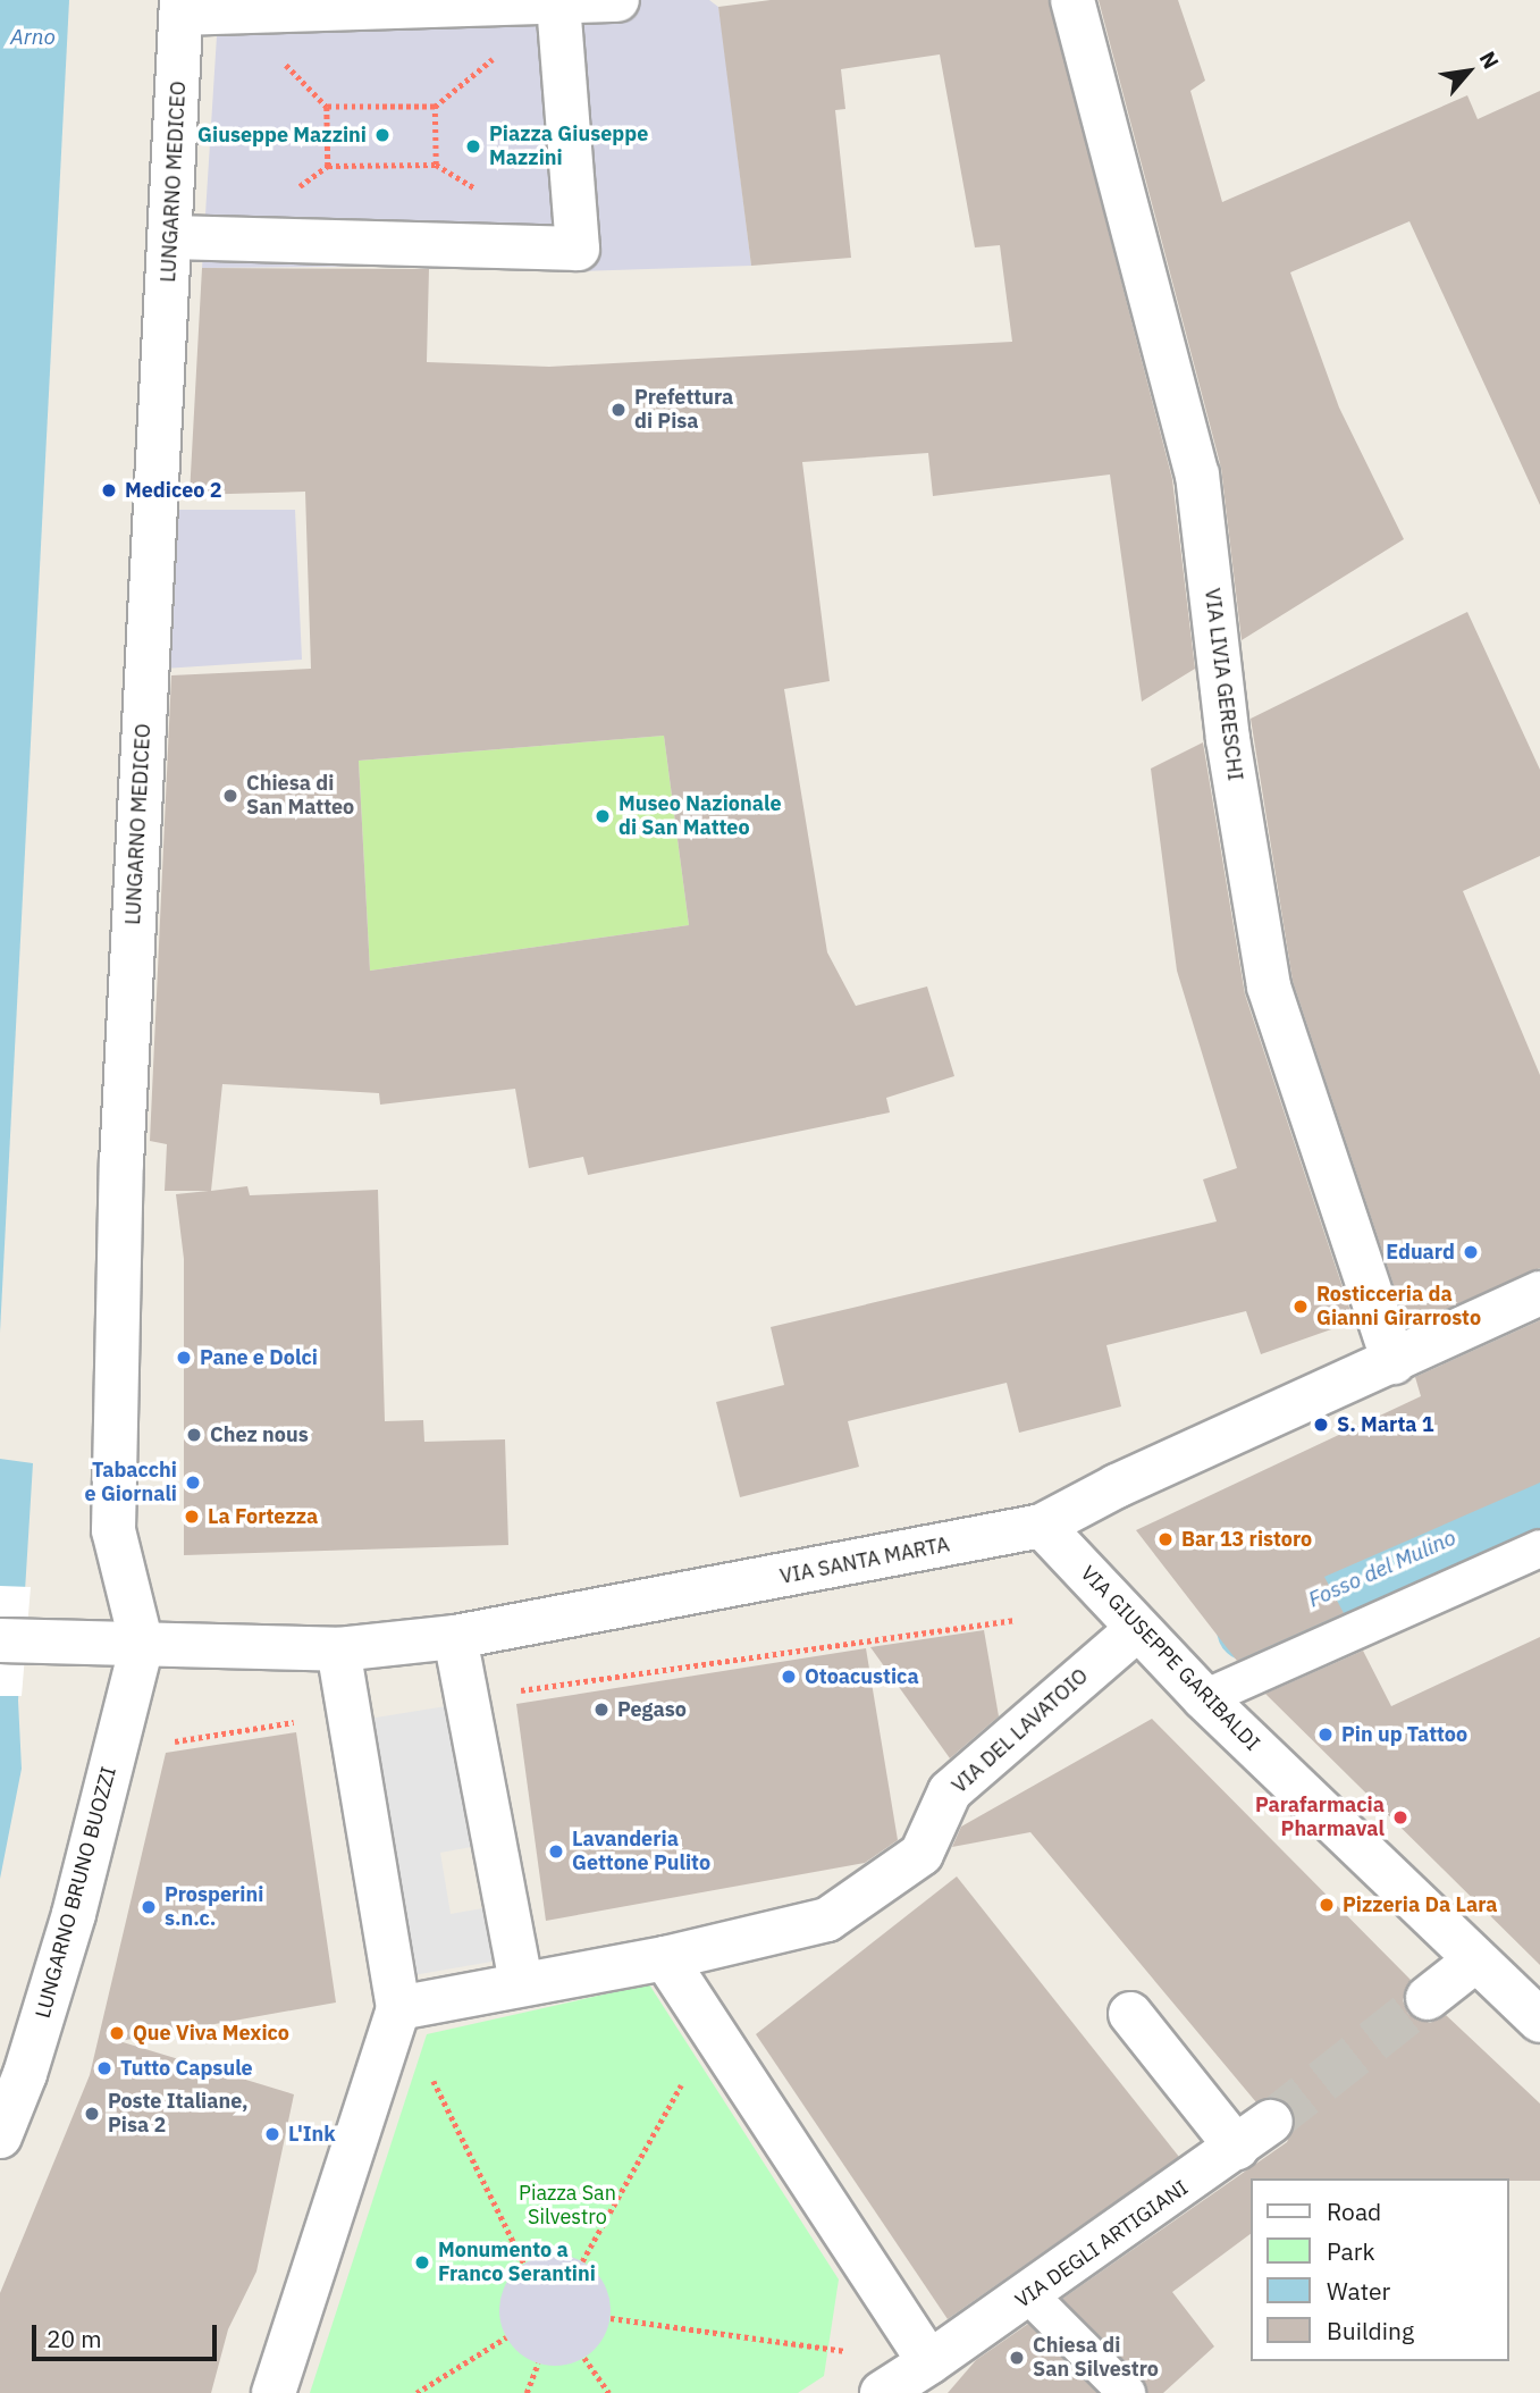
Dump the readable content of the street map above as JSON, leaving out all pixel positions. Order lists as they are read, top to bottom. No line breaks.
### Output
{"streets":{"street":["LUNGARNO MEDICEO","VIA LIVIA GERESCHI","VIA SANTA MARTA","VIA GIUSEPPE GARIBALDI","VIA DEL LAVATOIO","LUNGARNO BRUNO BUOZZI","VIA DEGLI ARTIGIANI"]},"crossings":[["LUNGARNO MEDICEO","VIA SANTA MARTA"],["LUNGARNO MEDICEO","LUNGARNO BRUNO BUOZZI"],["VIA LIVIA GERESCHI","VIA SANTA MARTA"],["VIA SANTA MARTA","VIA GIUSEPPE GARIBALDI"],["VIA SANTA MARTA","LUNGARNO BRUNO BUOZZI"],["VIA GIUSEPPE GARIBALDI","VIA DEL LAVATOIO"]],"water":["Arno","Fosso del Mulino"],"parks":["Piazza San Silvestro"],"places":["Giuseppe Mazzini","Piazza Giuseppe Mazzini","Prefettura di Pisa","Mediceo 2","Chiesa di San Matteo","Museo Nazionale di San Matteo","Eduard","Rosticceria da Gianni Girarrosto","Pane e Dolci","S. Marta 1","Chez nous","Tabacchi e Giornali","La Fortezza","Bar 13 ristoro","Otoacustica","Pegaso","Pin up Tattoo","Parafarmacia Pharmaval","Lavanderia Gettone Pulito","Pizzeria Da Lara","Prosperini s.n.c.","Que Viva Mexico","Tutto Capsule","Poste Italiane, Pisa 2","L'Ink","Monumento a Franco Serantini","Chiesa di San Silvestro"],"legend":["Road","Park","Water","Building"],"scale_bar":"20 m","north":"top right"}
